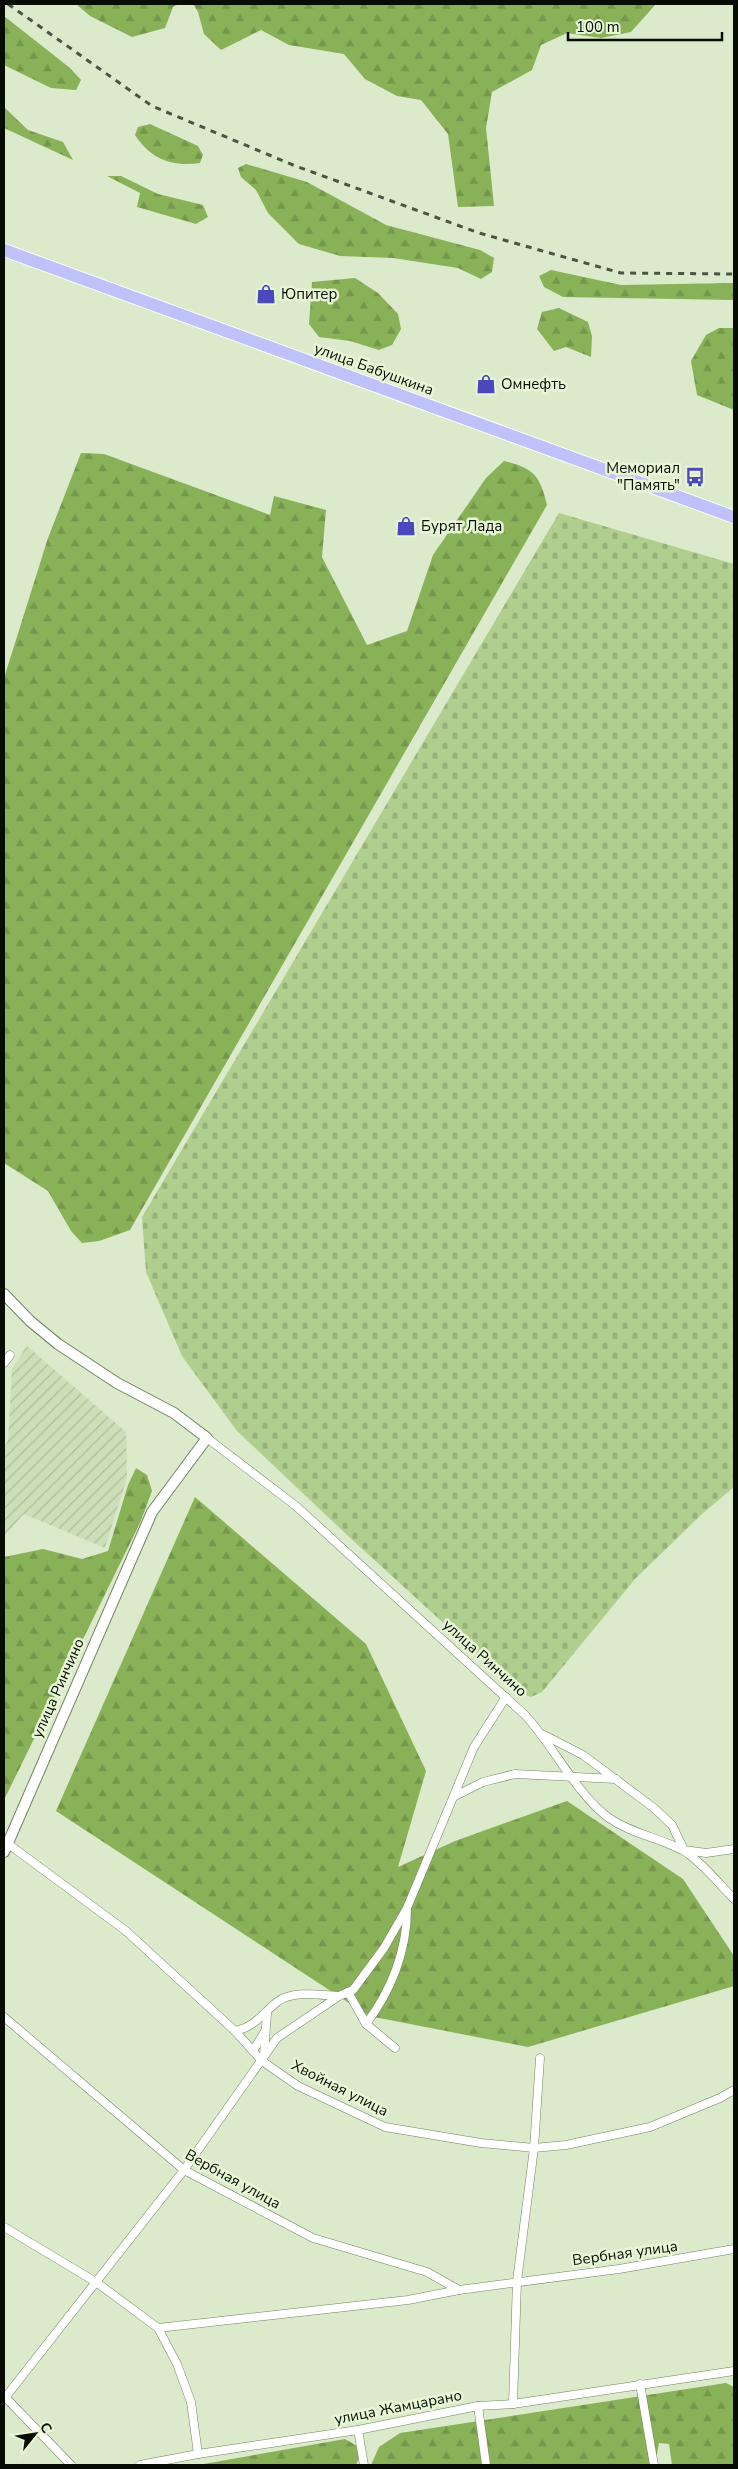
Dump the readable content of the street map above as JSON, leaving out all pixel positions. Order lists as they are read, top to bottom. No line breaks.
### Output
{"streets":{"main road":["улица Бабушкина"],"street":["улица Ринчино","Хвойная улица","Вербная улица","улица Жамцарано"]},"crossings":[["улица Ринчино","Хвойная улица"]],"places":{"shop":["Юпитер","Омнефть","Бурят Лада"],"bus stop":["Мемориал \"Память\""]},"scale_bar":"100 m","north":"top right"}
